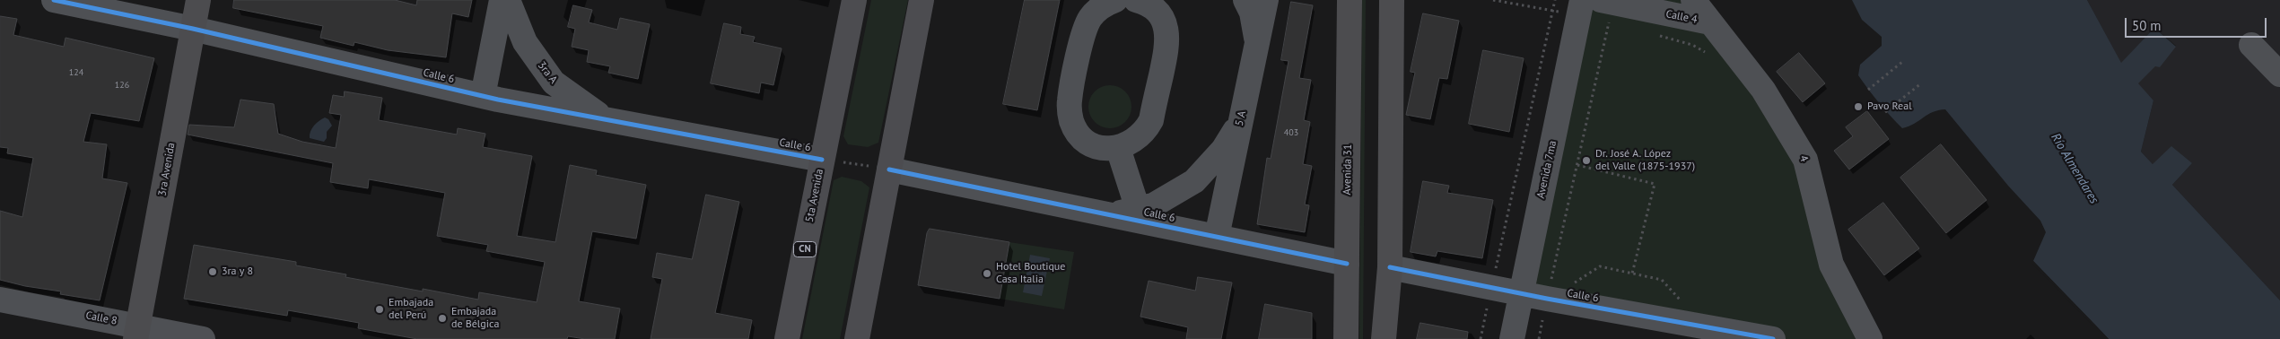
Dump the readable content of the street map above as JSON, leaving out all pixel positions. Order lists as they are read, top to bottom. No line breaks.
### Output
{"streets":{"highway":["5ta Avenida","CN"],"main road":["3ra Avenida","Avenida 31"],"street":["Calle 4","3ra A","Calle 6","5 A","4","Avenida 7ma","Calle 8"]},"crossings":[["Calle 4","4"],["3ra A","Calle 6"],["Calle 6","5 A"],["Calle 6","3ra Avenida"],["Calle 6","Avenida 31"],["Calle 6","Avenida 7ma"],["Calle 6","5ta Avenida"],["3ra Avenida","Calle 8"]],"water":["Río Almendares"],"places":["Pavo Real","Dr. José A. López del Valle (1875-1937)","3ra y 8","Hotel Boutique Casa Italia","Embajada del Perú","Embajada de Bélgica"],"house_numbers":["124","126","403"],"scale_bar":"50 m"}
